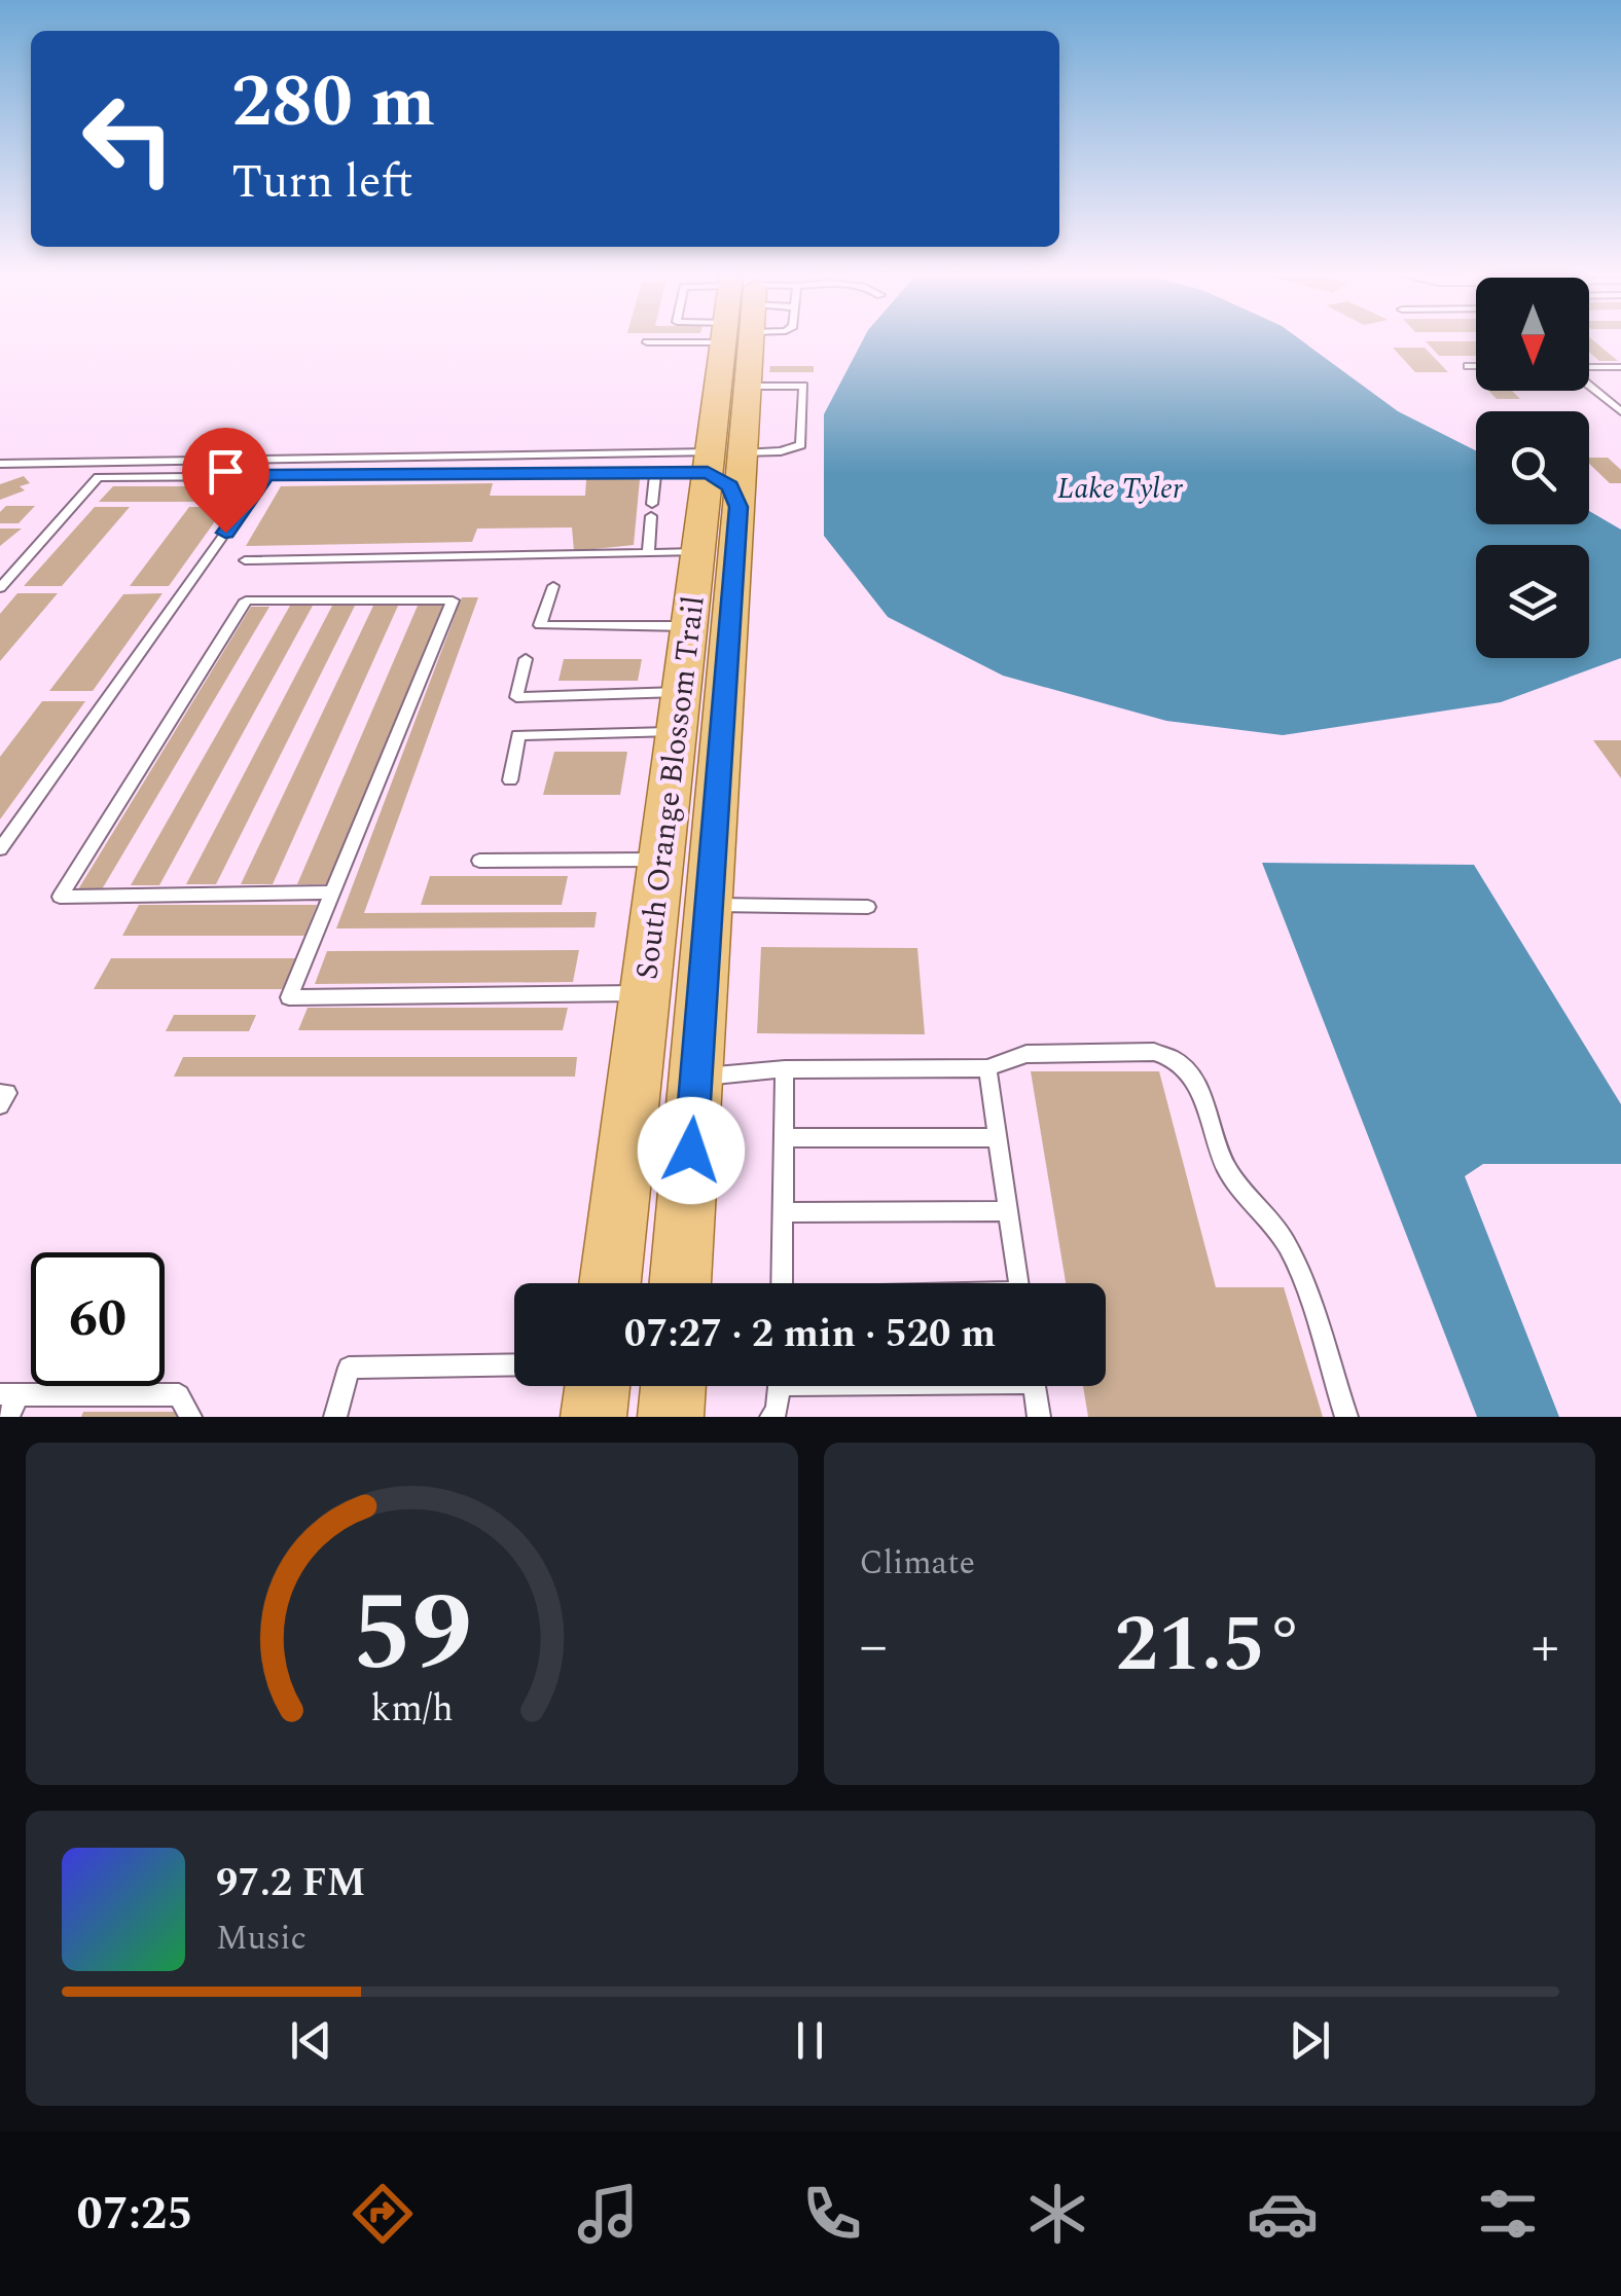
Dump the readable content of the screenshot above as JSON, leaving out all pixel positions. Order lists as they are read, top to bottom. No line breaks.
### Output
{"streets":{"main road":["South Orange Blossom Trail"]},"water":["Lake Tyler"],"north":"bottom","page":{"turn":["280 m","Turn left"],"limit":"60","trip":"07:27 · 2 min · 520 m","tile":"Climate","heat":["−","21.5°","+"],"song":["97.2 FM","Music"],"tabs":"07:25","gauge":["59","km/h"]}}
